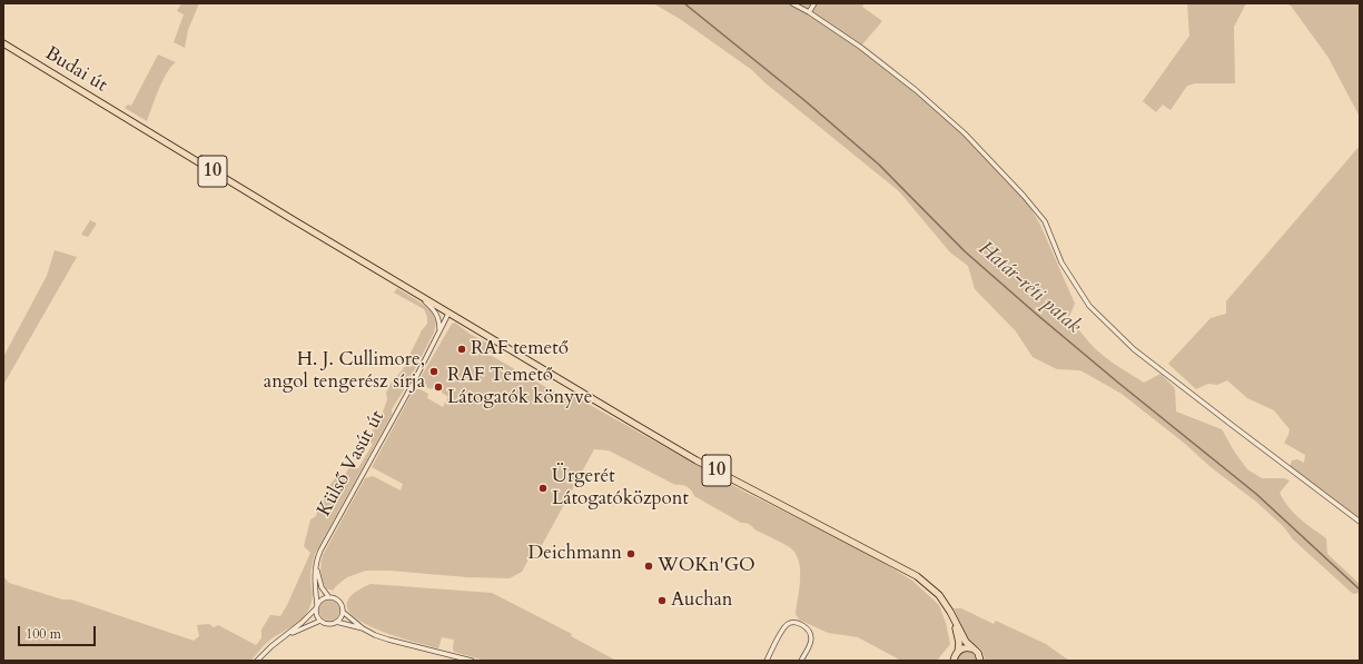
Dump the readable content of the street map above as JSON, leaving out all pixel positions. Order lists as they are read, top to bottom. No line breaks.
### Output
{"streets":{"main road":["Budai út","10"],"street":["Külső Vasút út"]},"crossings":[["Budai út","10"],["10","Külső Vasút út"]],"water":["Határ-réti patak"],"places":["RAF temető","H. J. Cullimore, angol tengerész sírja","RAF Temető Látogatók könyve","Ürgerét Látogatóközpont","Deichmann","WOKn'GO","Auchan"],"scale_bar":"100 m"}
